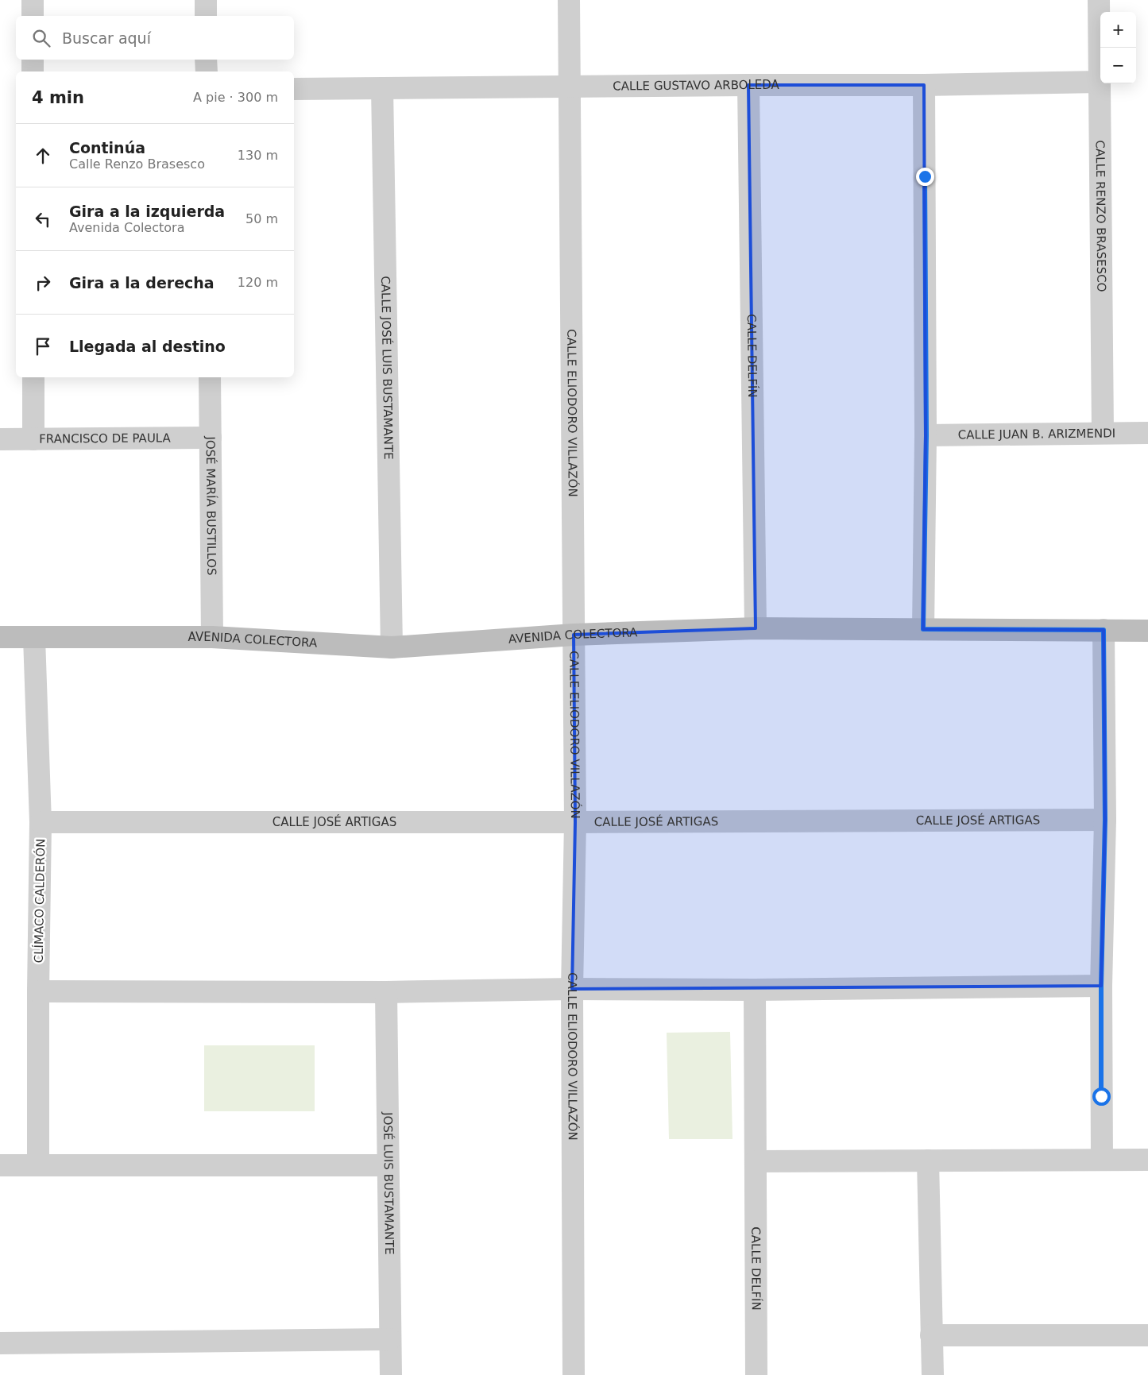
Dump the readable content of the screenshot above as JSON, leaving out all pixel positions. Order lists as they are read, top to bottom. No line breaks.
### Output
{"streets":{"street":["CALLE GUSTAVO ARBOLEDA","CALLE RENZO BRASESCO","CALLE DELFÍN","CALLE JOSÉ LUIS BUSTAMANTE","CALLE ELIODORO VILLAZÓN","CALLE JUAN B. ARIZMENDI","FRANCISCO DE PAULA","JOSÉ MARÍA BUSTILLOS","AVENIDA COLECTORA","CALLE JOSÉ ARTIGAS","CLÍMACO CALDERÓN","JOSÉ LUIS BUSTAMANTE"]},"crossings":[["CALLE GUSTAVO ARBOLEDA","CALLE RENZO BRASESCO"],["CALLE GUSTAVO ARBOLEDA","CALLE DELFÍN"],["CALLE GUSTAVO ARBOLEDA","CALLE JOSÉ LUIS BUSTAMANTE"],["CALLE GUSTAVO ARBOLEDA","CALLE ELIODORO VILLAZÓN"],["CALLE RENZO BRASESCO","CALLE JUAN B. ARIZMENDI"],["CALLE DELFÍN","AVENIDA COLECTORA"],["CALLE JOSÉ LUIS BUSTAMANTE","AVENIDA COLECTORA"],["CALLE ELIODORO VILLAZÓN","AVENIDA COLECTORA"],["CALLE ELIODORO VILLAZÓN","CALLE JOSÉ ARTIGAS"],["FRANCISCO DE PAULA","JOSÉ MARÍA BUSTILLOS"],["JOSÉ MARÍA BUSTILLOS","AVENIDA COLECTORA"],["AVENIDA COLECTORA","CLÍMACO CALDERÓN"],["CALLE JOSÉ ARTIGAS","CLÍMACO CALDERÓN"]],"page":{"map_buttons":["+","−"],"search":"Buscar aquí","heading":["4 min","A pie · 300 m"],"list":[["Continúa","Calle Renzo Brasesco","130 m"],["Gira a la izquierda","Avenida Colectora","50 m"],["Gira a la derecha","120 m"],"Llegada al destino"]}}
